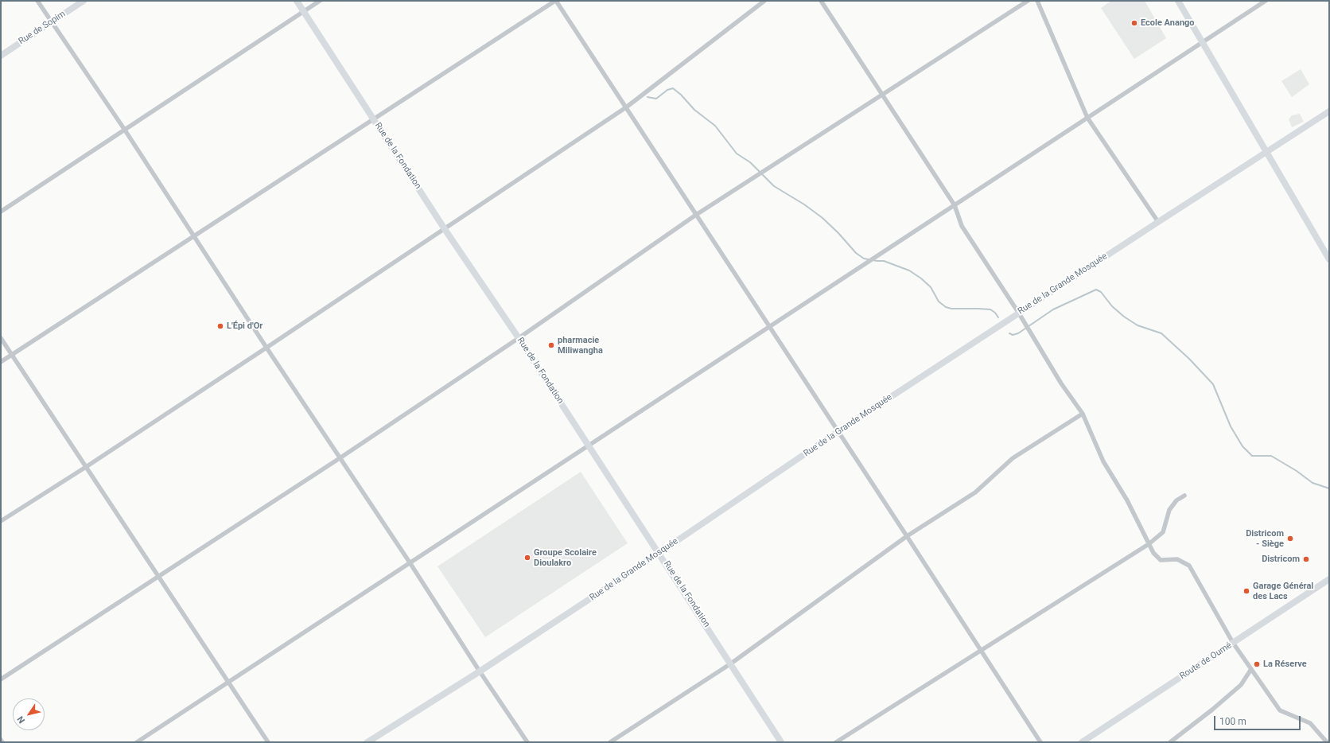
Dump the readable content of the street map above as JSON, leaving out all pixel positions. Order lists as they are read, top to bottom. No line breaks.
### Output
{"streets":{"street":["Rue de Sopim","Rue de la Fondation","Rue de la Grande Mosquée","Route de Oumé"]},"crossings":[["Rue de la Fondation","Rue de la Grande Mosquée"]],"places":["Ecole Anango","L'Épi d'Or","pharmacie Miliwangha","Districom - Siège","Groupe Scolaire Dioulakro","Districom","Garage Général des Lacs","La Réserve"],"scale_bar":"100 m","north":"bottom left"}
